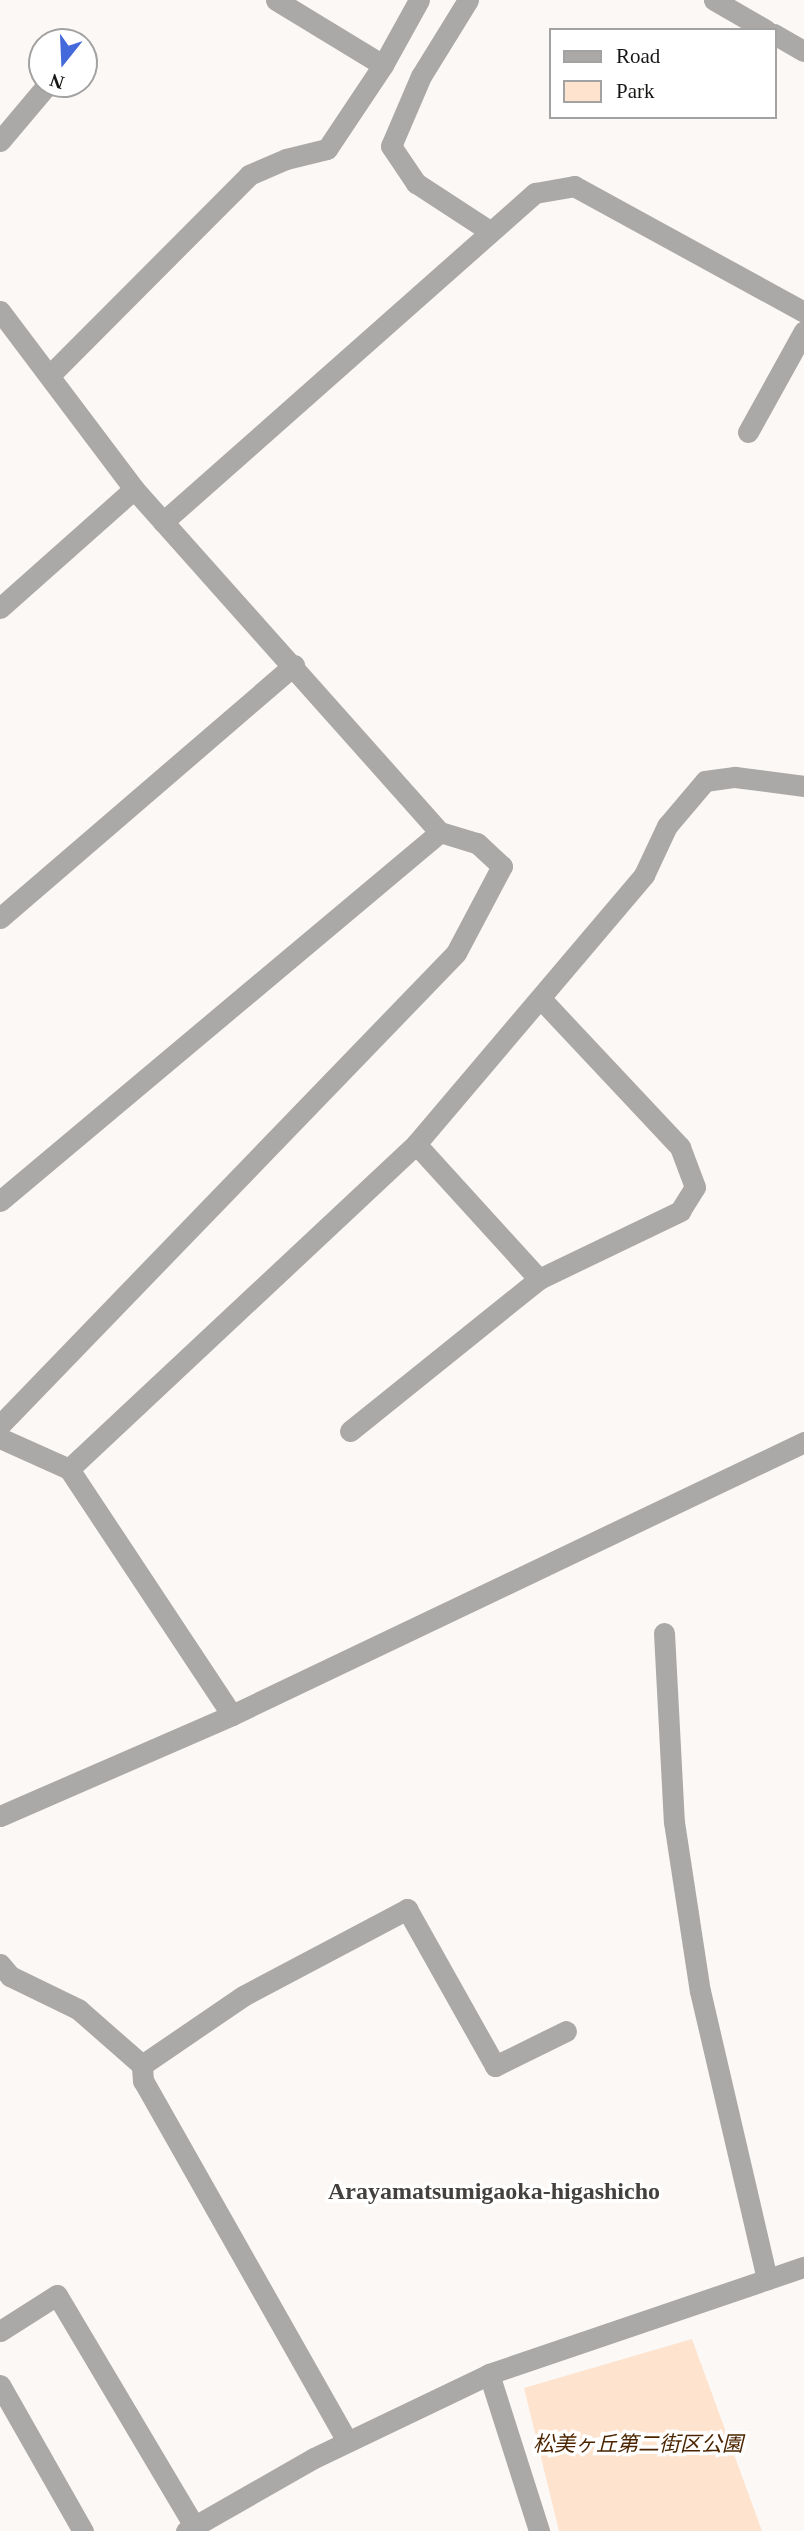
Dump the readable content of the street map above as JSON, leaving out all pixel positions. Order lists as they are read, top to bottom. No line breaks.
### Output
{"districts":["Arayamatsumigaoka-higashicho"],"parks":["松美ヶ丘第二街区公園"],"legend":["Road","Park"],"north":"bottom"}
